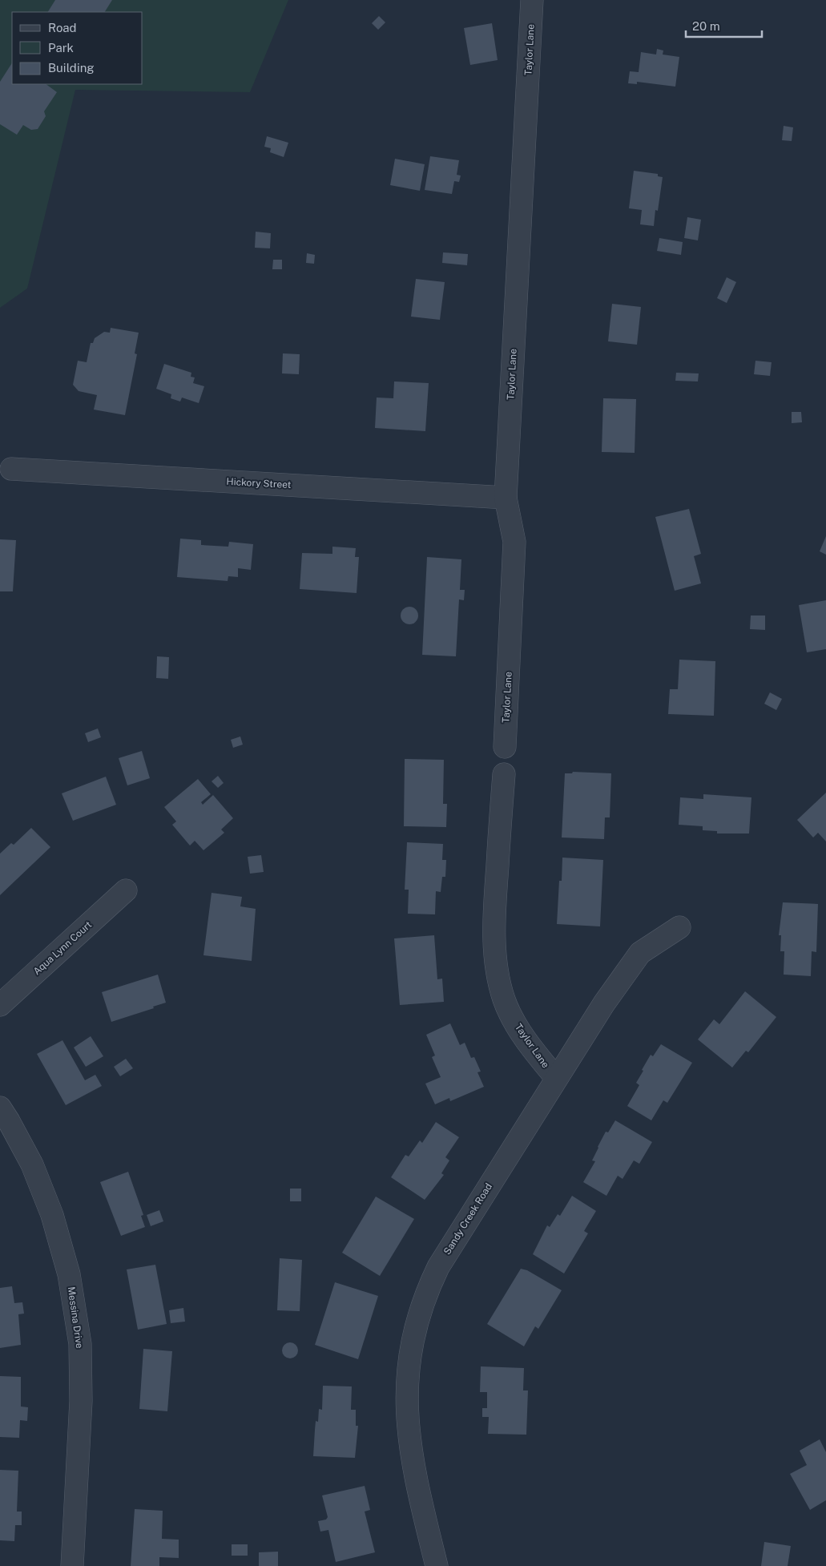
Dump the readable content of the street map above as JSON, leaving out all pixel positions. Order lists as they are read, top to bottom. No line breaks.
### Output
{"streets":{"street":["Taylor Lane","Hickory Street","Aqua Lynn Court","Sandy Creek Road","Messina Drive"]},"crossings":[["Taylor Lane","Hickory Street"],["Taylor Lane","Sandy Creek Road"]],"legend":["Road","Park","Building"],"scale_bar":"20 m"}
